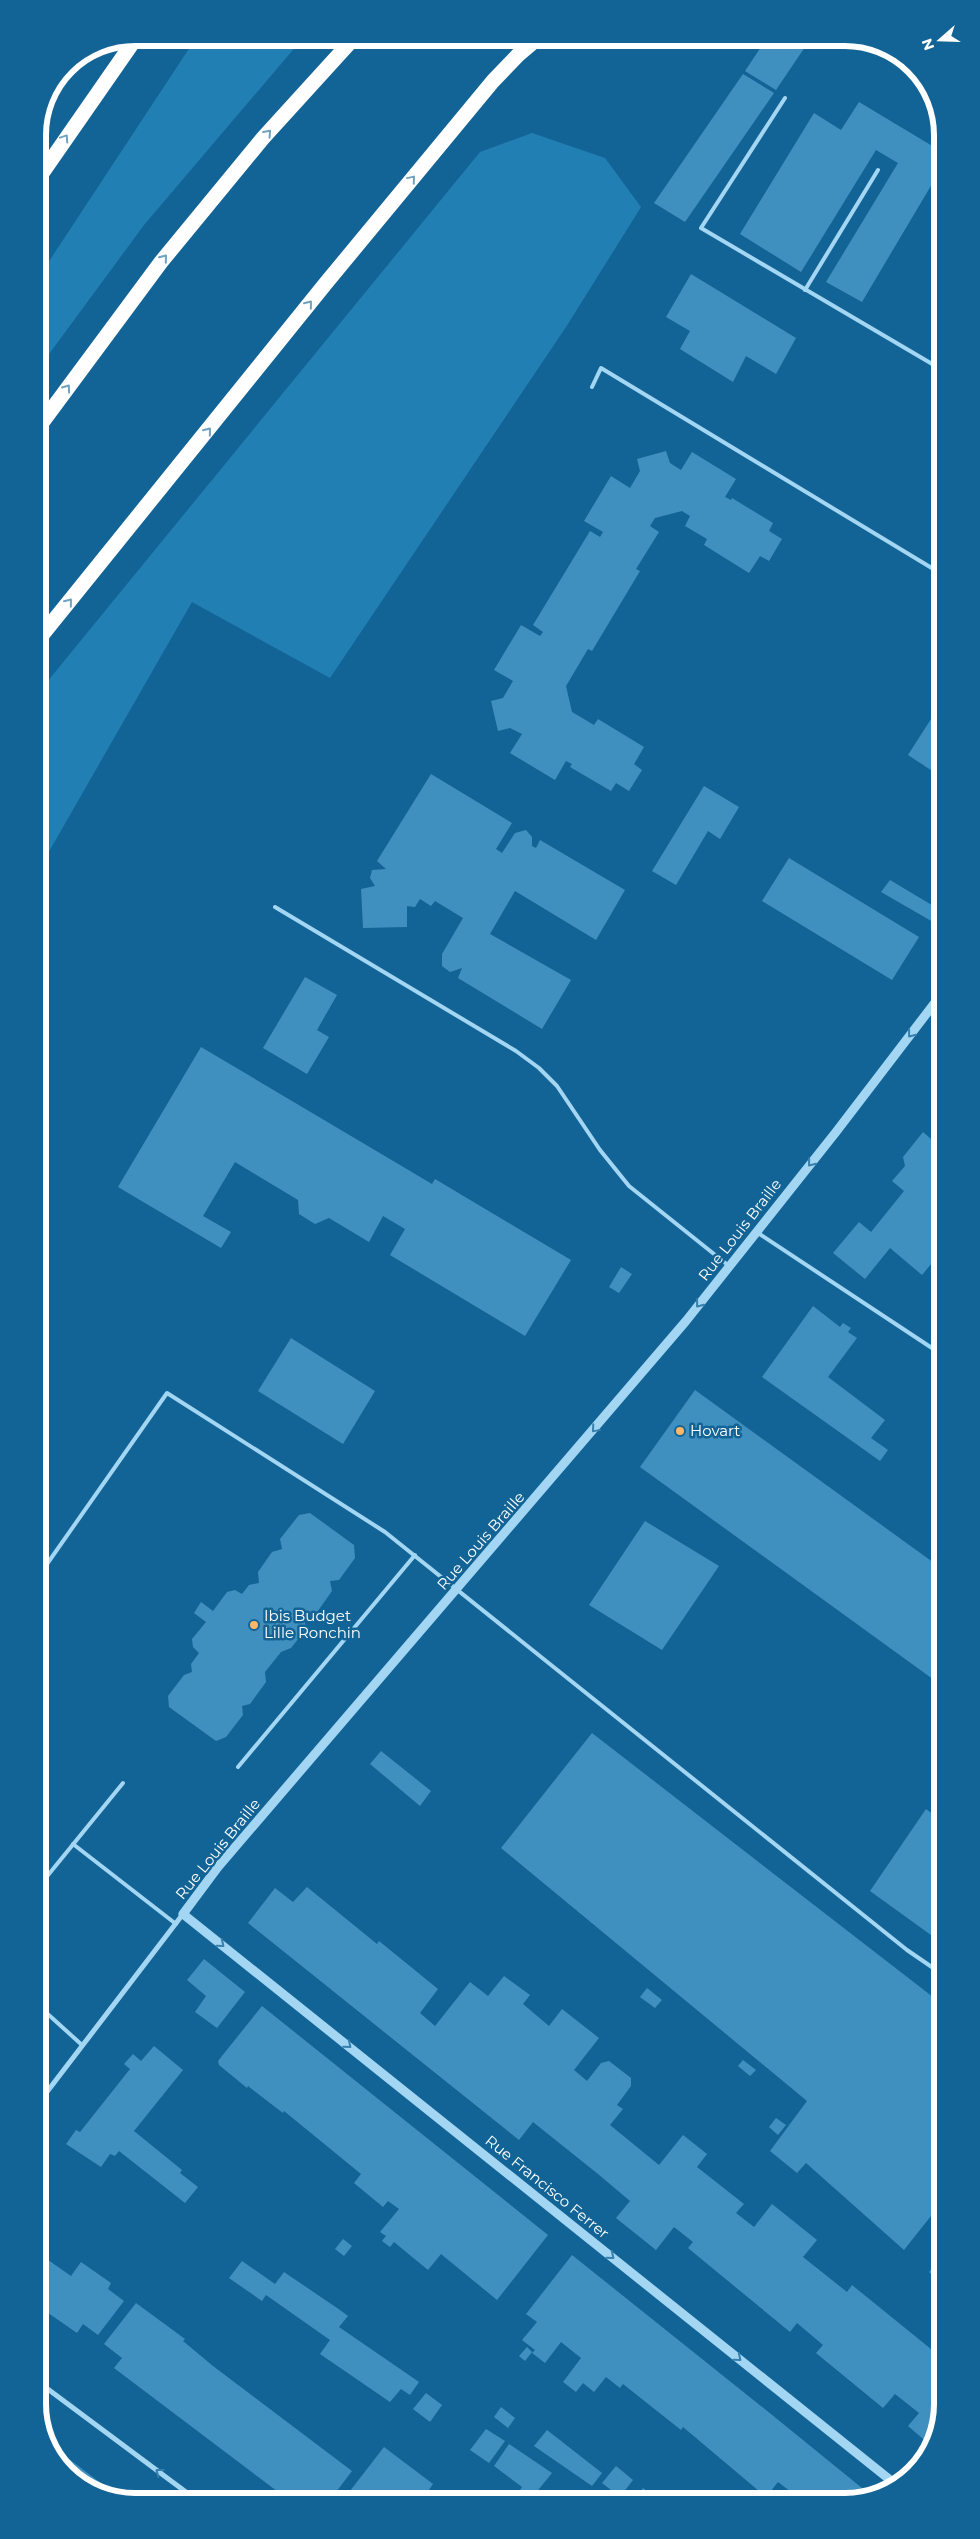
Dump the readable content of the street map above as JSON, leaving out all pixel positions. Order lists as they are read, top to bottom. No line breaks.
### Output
{"streets":{"street":["Rue Louis Braille","Rue Francisco Ferrer"]},"crossings":[["Rue Louis Braille","Rue Francisco Ferrer"]],"one_way":["Rue Louis Braille","Rue Francisco Ferrer"],"places":["Hovart","Ibis Budget Lille Ronchin"],"north":"left"}
